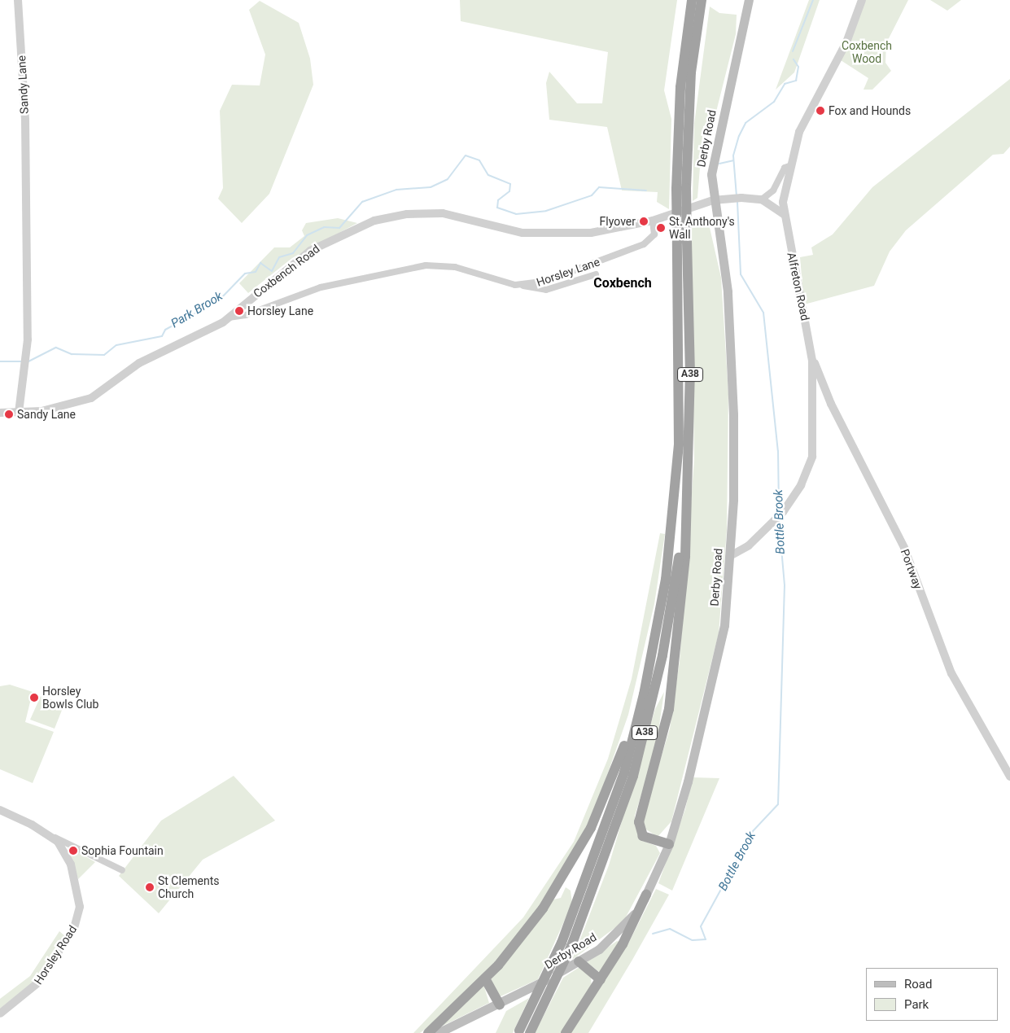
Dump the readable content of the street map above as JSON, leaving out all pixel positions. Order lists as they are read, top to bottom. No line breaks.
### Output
{"streets":{"highway":["A38"],"main road":["Derby Road"],"street":["Sandy Lane","Coxbench Road","Horsley Lane","Alfreton Road","Portway","Horsley Road"]},"crossings":[["Sandy Lane","Coxbench Road"],["Derby Road","Coxbench Road"],["Derby Road","Alfreton Road"],["Coxbench Road","Horsley Lane"],["Alfreton Road","Portway"]],"districts":["Coxbench"],"water":["Park Brook","Bottle Brook"],"parks":["Coxbench Wood"],"places":["Fox and Hounds","Flyover","St. Anthony's Wall","Horsley Lane","Sandy Lane","Horsley Bowls Club","Sophia Fountain","St Clements Church"],"legend":["Road","Park"]}
